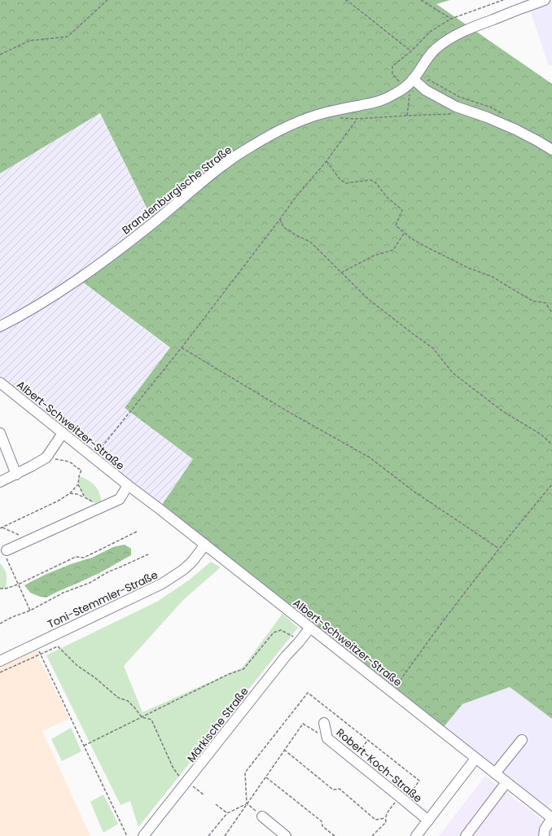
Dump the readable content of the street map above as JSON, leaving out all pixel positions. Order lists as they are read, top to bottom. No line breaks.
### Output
{"streets":{"street":["Brandenburgische Straße","Albert-Schweitzer-Straße","Toni-Stemmler-Straße","Märkische Straße","Robert-Koch-Straße"]},"crossings":[["Albert-Schweitzer-Straße","Toni-Stemmler-Straße"],["Albert-Schweitzer-Straße","Märkische Straße"]]}
